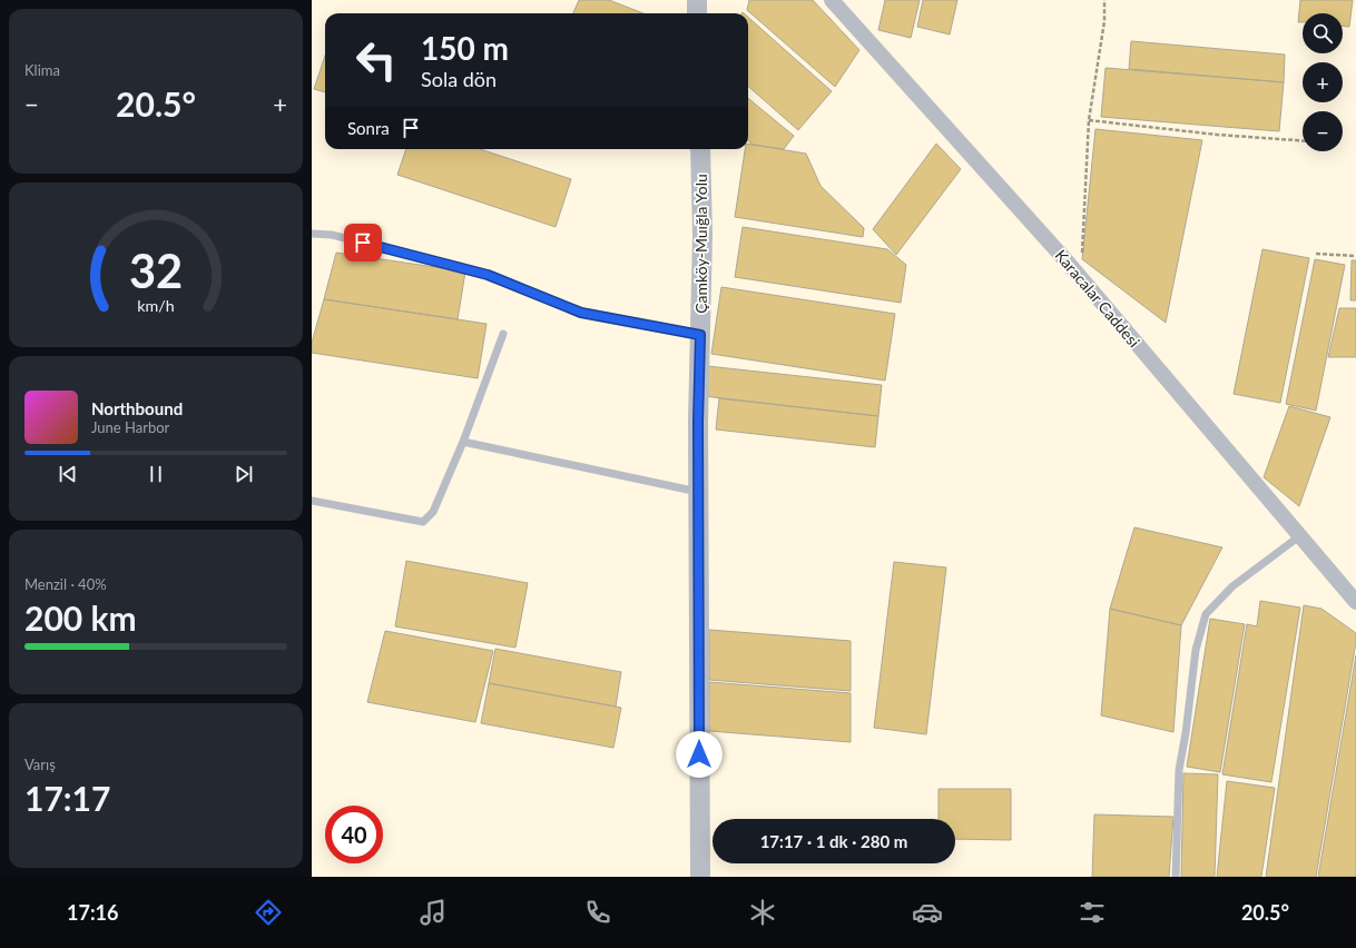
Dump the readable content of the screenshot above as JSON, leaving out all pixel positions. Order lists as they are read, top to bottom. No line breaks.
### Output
{"streets":{"street":["Çamköy-Muığla Yolu","Karacalar Caddesi"]},"page":{"tile":["Klima",["Menzil · 40%","200 km"],["Varış","17:17"]],"map_buttons":["+","−"],"turn":["150 m","Sola dön"],"heat":["−","20.5°","+"],"then":"Sonra","song":["Northbound","June Harbor"],"limit":"40","trip":"17:17 · 1 dk · 280 m","tabs":["17:16","20.5°"],"gauge":["32","km/h"]}}
